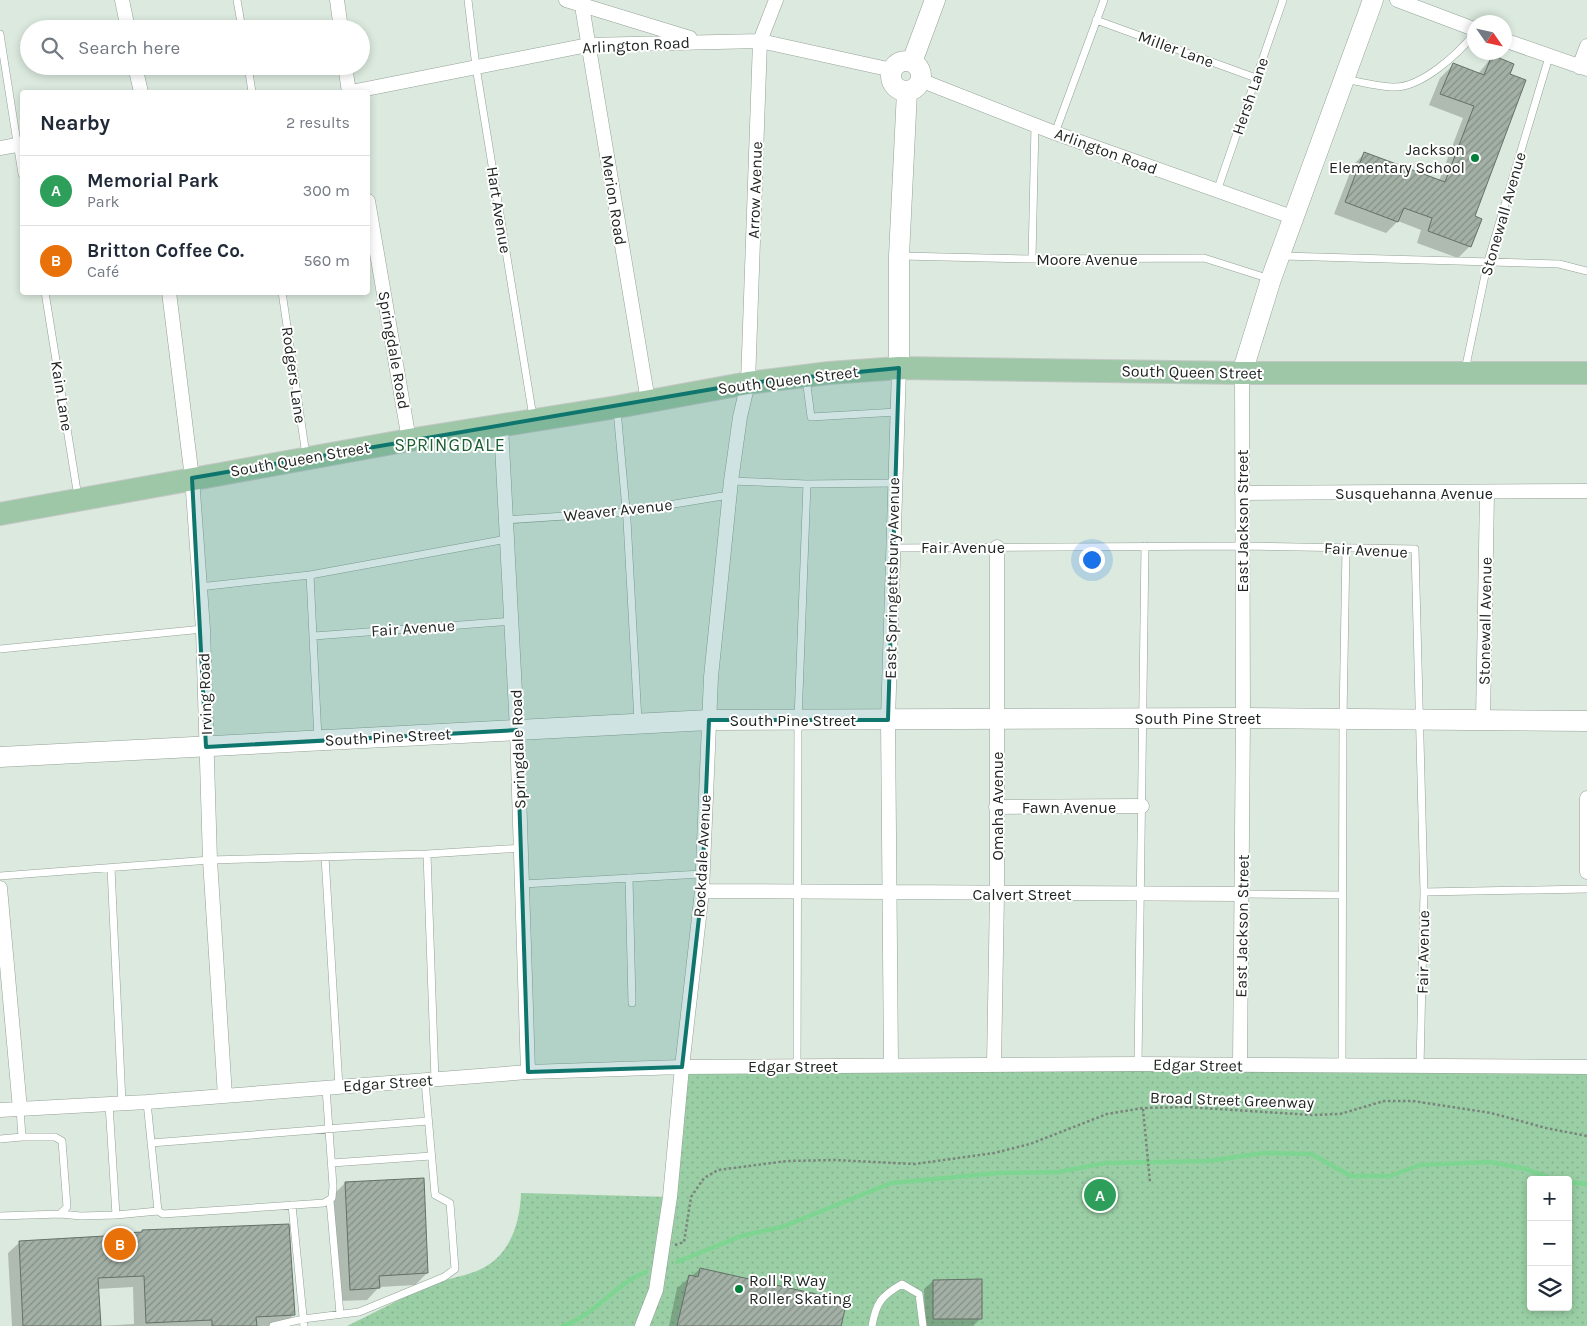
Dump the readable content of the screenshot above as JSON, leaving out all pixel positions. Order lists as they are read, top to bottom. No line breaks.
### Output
{"streets":{"main road":["South Queen Street"],"street":["Arlington Road","Arrow Avenue","Merion Road","Stonewall Avenue","Springdale Road","Susquehanna Avenue","East Jackson Street","East Springettsbury Avenue","Irving Road","South Pine Street","Omaha Avenue","Fawn Avenue","Rockdale Avenue","Calvert Street","Edgar Street"],"lane":["Miller Lane","Hersh Lane","Hart Avenue","Moore Avenue","Rodgers Lane","Kain Lane","Weaver Avenue","Fair Avenue"],"path":["Broad Street Greenway"]},"crossings":[["Arlington Road","Hersh Lane"],["Arlington Road","Arrow Avenue"],["Arlington Road","Merion Road"],["Arlington Road","Hart Avenue"],["Arlington Road","East Jackson Street"],["Arlington Road","East Springettsbury Avenue"],["Miller Lane","Hersh Lane"],["Arrow Avenue","South Queen Street"],["Arrow Avenue","Rockdale Avenue"],["Merion Road","South Queen Street"],["Hart Avenue","South Queen Street"],["Stonewall Avenue","South Queen Street"],["Stonewall Avenue","Susquehanna Avenue"],["Stonewall Avenue","South Pine Street"],["Moore Avenue","East Jackson Street"],["Moore Avenue","East Springettsbury Avenue"],["Springdale Road","South Queen Street"],["Springdale Road","Weaver Avenue"],["Springdale Road","Fair Avenue"],["Springdale Road","South Pine Street"],["Springdale Road","Edgar Street"],["South Queen Street","Rodgers Lane"],["South Queen Street","Kain Lane"],["South Queen Street","East Jackson Street"],["South Queen Street","East Springettsbury Avenue"],["South Queen Street","Irving Road"],["South Queen Street","Rockdale Avenue"],["Susquehanna Avenue","East Jackson Street"],["Weaver Avenue","Rockdale Avenue"],["East Jackson Street","Fair Avenue"],["East Jackson Street","South Pine Street"],["East Jackson Street","Calvert Street"],["East Jackson Street","Edgar Street"],["Fair Avenue","East Springettsbury Avenue"],["Fair Avenue","South Pine Street"],["Fair Avenue","Omaha Avenue"],["Fair Avenue","Edgar Street"],["East Springettsbury Avenue","South Pine Street"],["East Springettsbury Avenue","Calvert Street"],["East Springettsbury Avenue","Edgar Street"],["Irving Road","South Pine Street"],["Irving Road","Edgar Street"],["South Pine Street","Omaha Avenue"],["South Pine Street","Rockdale Avenue"],["Omaha Avenue","Fawn Avenue"],["Omaha Avenue","Calvert Street"],["Omaha Avenue","Edgar Street"],["Rockdale Avenue","Calvert Street"],["Rockdale Avenue","Edgar Street"],["Rockdale Avenue","Broad Street Greenway"]],"districts":["SPRINGDALE"],"places":["Jackson Elementary School","Roll 'R Way Roller Skating"],"north":"bottom right","page":{"search":"Search here","heading":["Nearby","2 results"],"list":[{"mark":"A","name":"Memorial Park","note":"Park","value":"300 m"},{"mark":"B","name":"Britton Coffee Co.","note":"Café","value":"560 m"}],"map_buttons":["+","−"],"pins":["A","B"]}}
